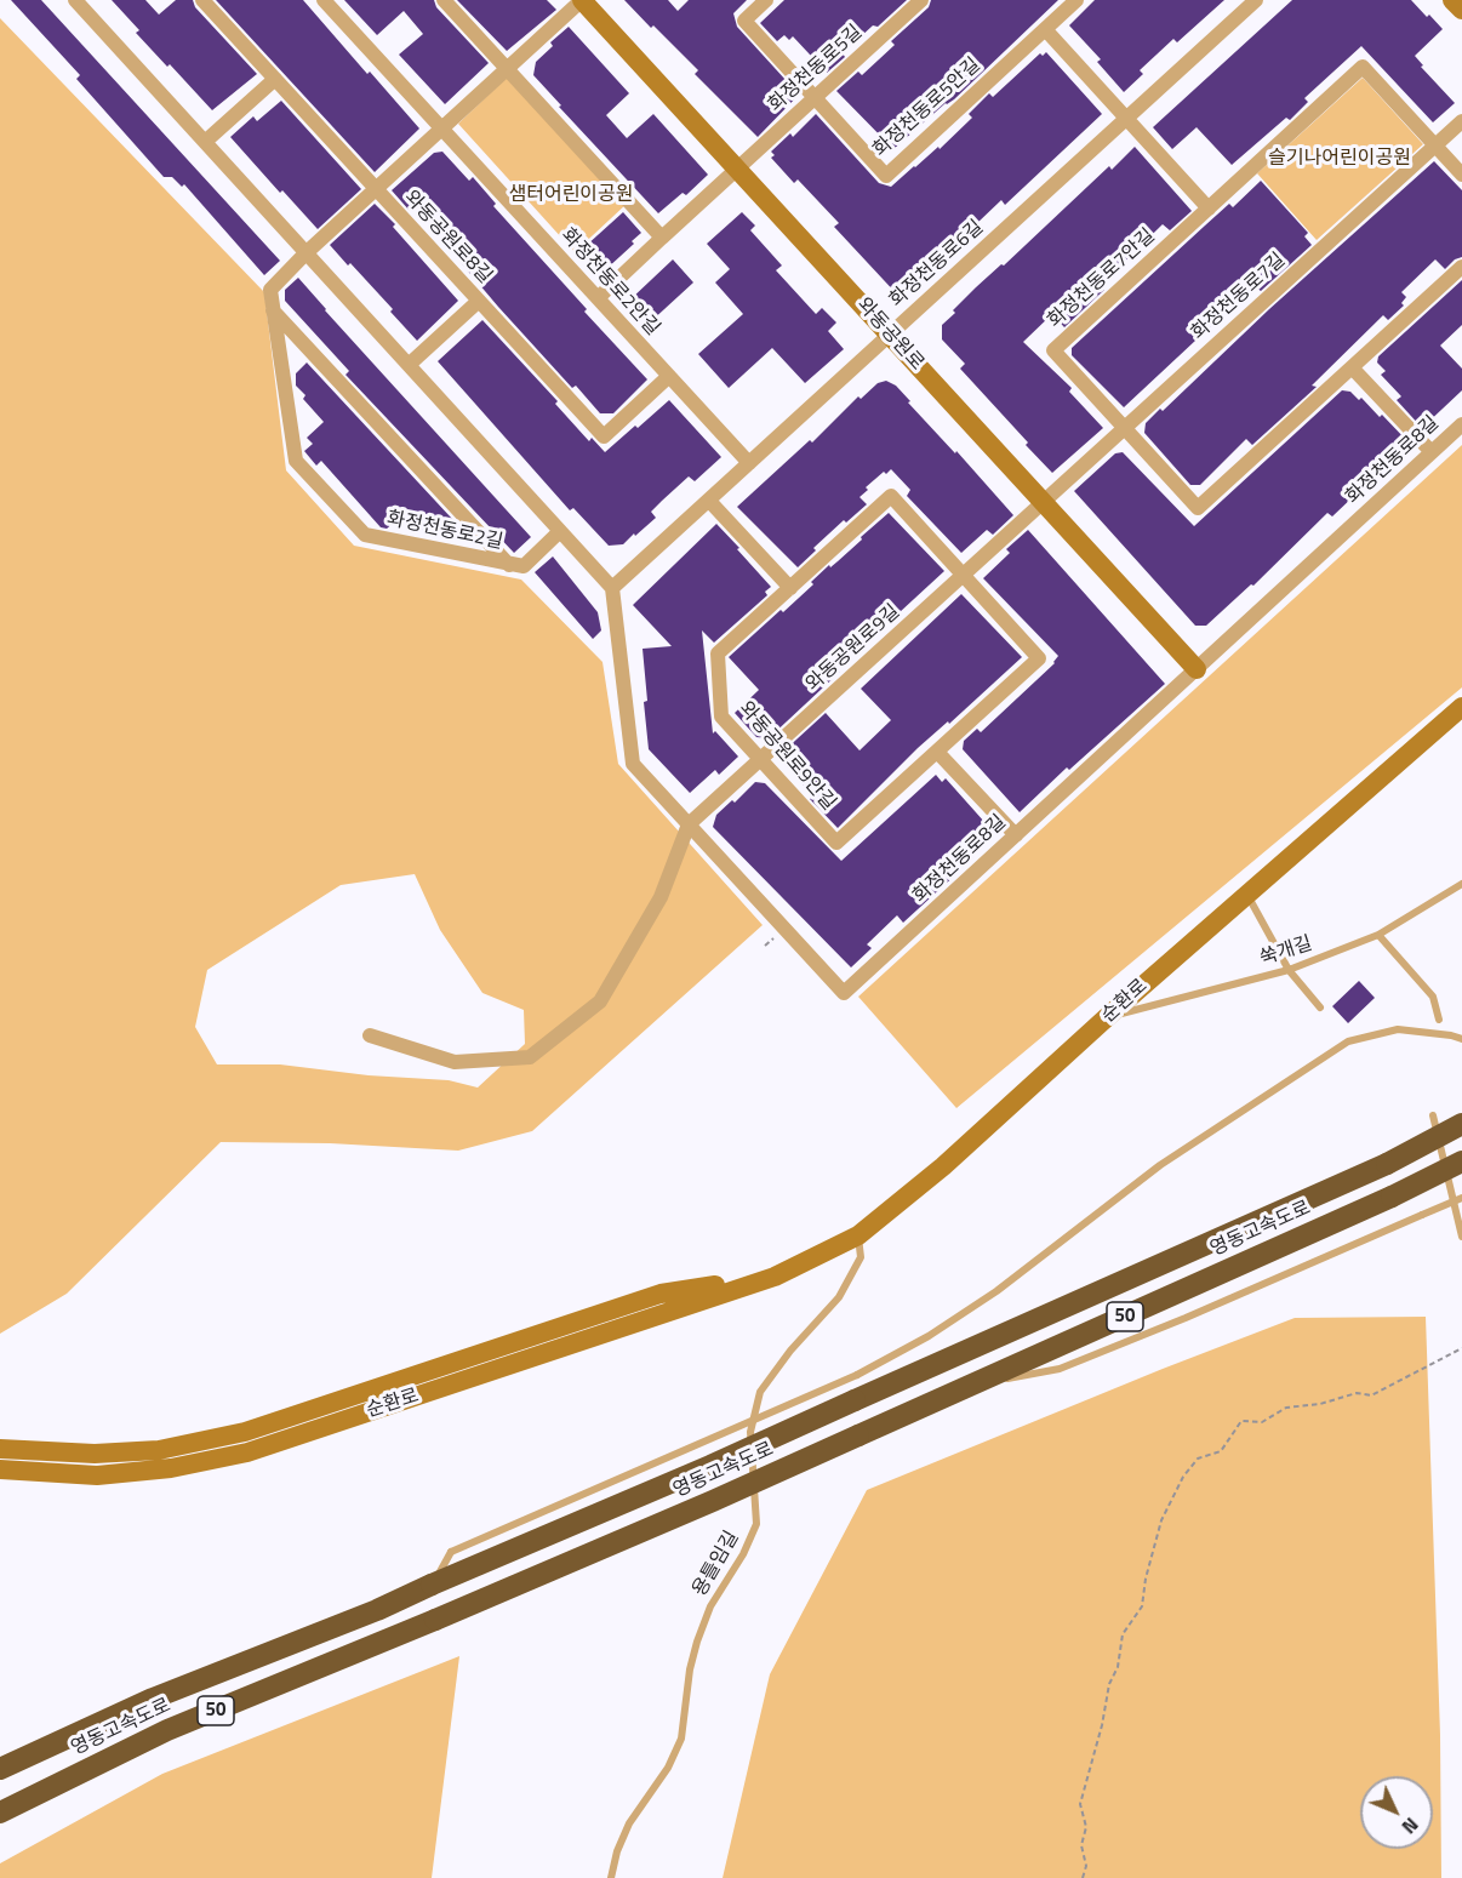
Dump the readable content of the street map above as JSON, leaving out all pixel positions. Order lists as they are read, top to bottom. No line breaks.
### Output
{"streets":{"highway":["영동고속도로","50"],"main road":["와동공원로","순환로"],"street":["화정천동로5길","화정천동로5안길","와동공원로8길","화정천동로6길","화정천동로7안길","화정천동로2안길","화정천동로7길","화정천동로8길","화정천동로2길","와동공원로9길","와동공원로9안길"],"lane":["쑥개길","용틀임길"]},"crossings":[["화정천동로5길","화정천동로5안길"],["화정천동로5길","와동공원로"],["와동공원로8길","화정천동로2안길"],["와동공원로8길","화정천동로2길"],["화정천동로6길","화정천동로2안길"],["화정천동로6길","와동공원로"],["화정천동로6길","화정천동로8길"],["화정천동로7안길","화정천동로7길"],["화정천동로2안길","화정천동로2길"],["화정천동로7길","와동공원로"],["화정천동로7길","와동공원로9길"],["와동공원로","화정천동로8길"],["와동공원로","화정천동로2길"],["와동공원로","와동공원로9길"],["화정천동로8길","와동공원로9길"],["와동공원로9길","와동공원로9안길"],["쑥개길","순환로"],["순환로","용틀임길"]],"parks":["슬기나어린이공원","샘터어린이공원"],"north":"bottom right"}
